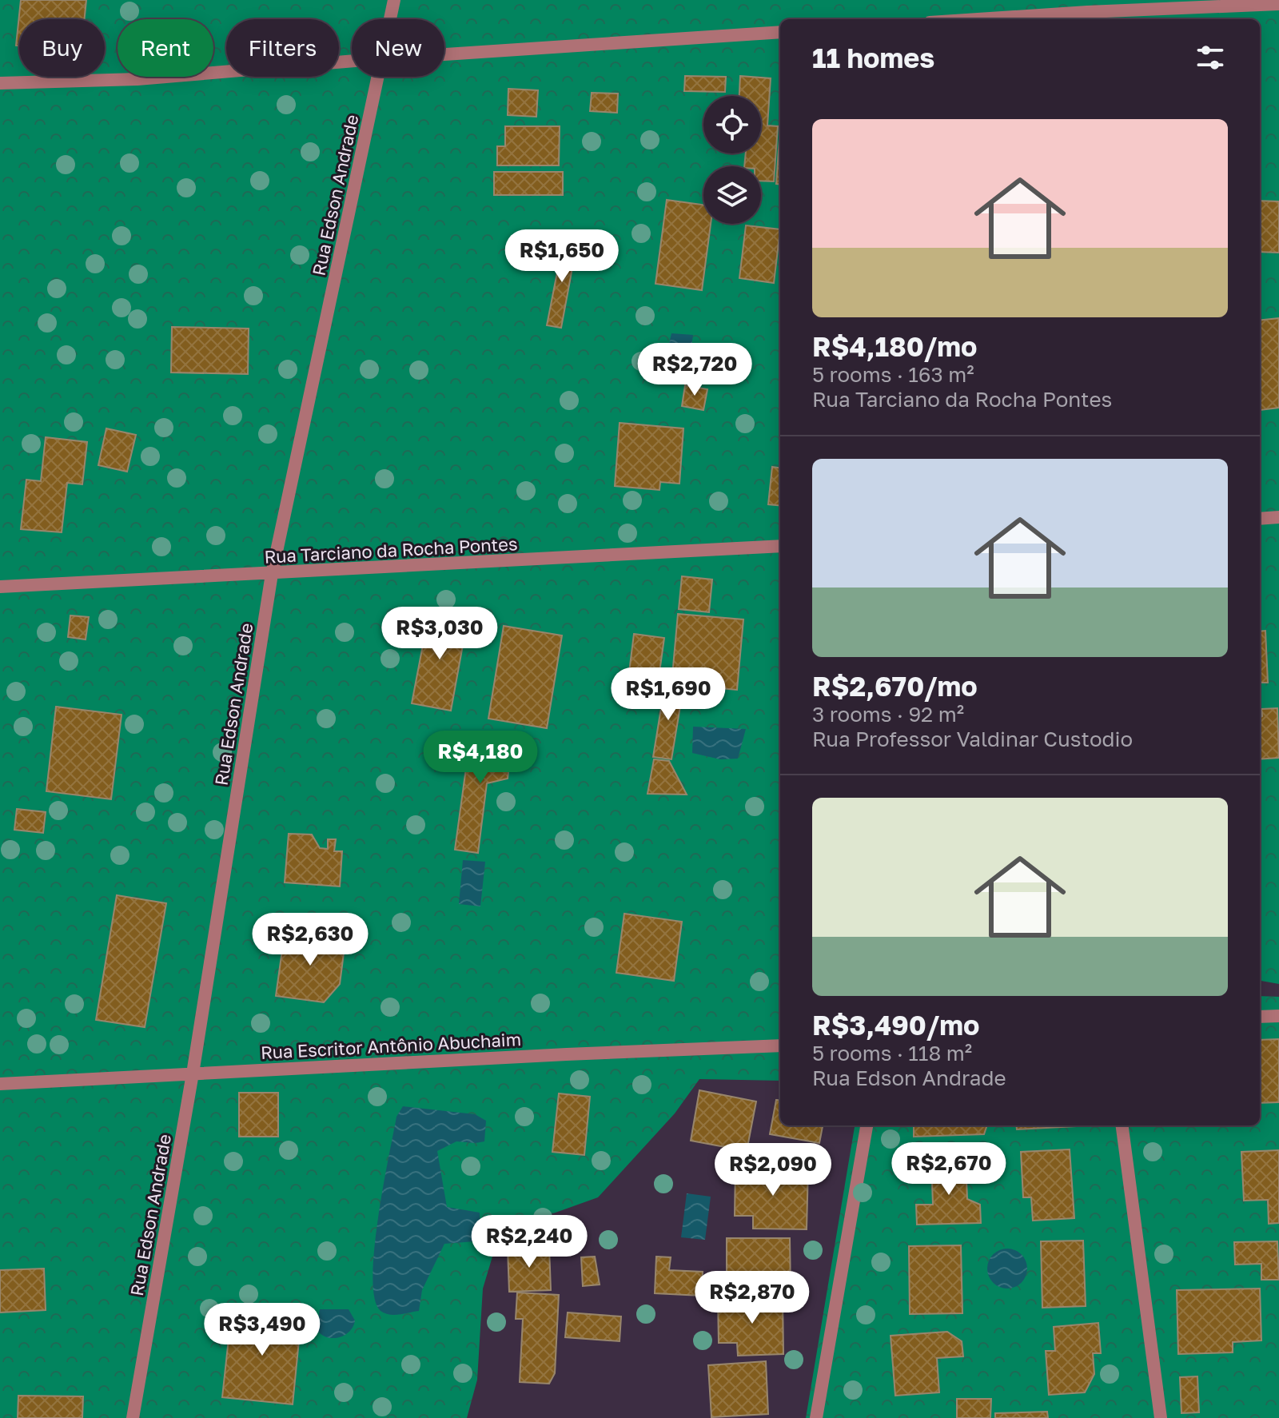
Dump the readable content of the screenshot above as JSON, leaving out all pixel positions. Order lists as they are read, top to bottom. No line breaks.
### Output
{"streets":{"street":["Rua Edson Andrade","Rua Tarciano da Rocha Pontes","Rua Escritor Antônio Abuchaim"]},"crossings":[["Rua Edson Andrade","Rua Tarciano da Rocha Pontes"],["Rua Edson Andrade","Rua Escritor Antônio Abuchaim"]],"page":{"chip":["Buy","Rent","Filters","New"],"heading":"11 homes","list":[{"name":"R$4,180/mo","note":"5 rooms · 163 m² · Rua Tarciano da Rocha Pontes"},{"name":"R$2,670/mo","note":"3 rooms · 92 m² · Rua Professor Valdinar Custodio"},{"name":"R$3,490/mo","note":"5 rooms · 118 m² · Rua Edson Andrade"}],"price":["R$1,650","R$2,720","R$3,030","R$1,690","R$4,180","R$2,630","R$2,670","R$2,090","R$2,240","R$2,870","R$3,490"]}}
